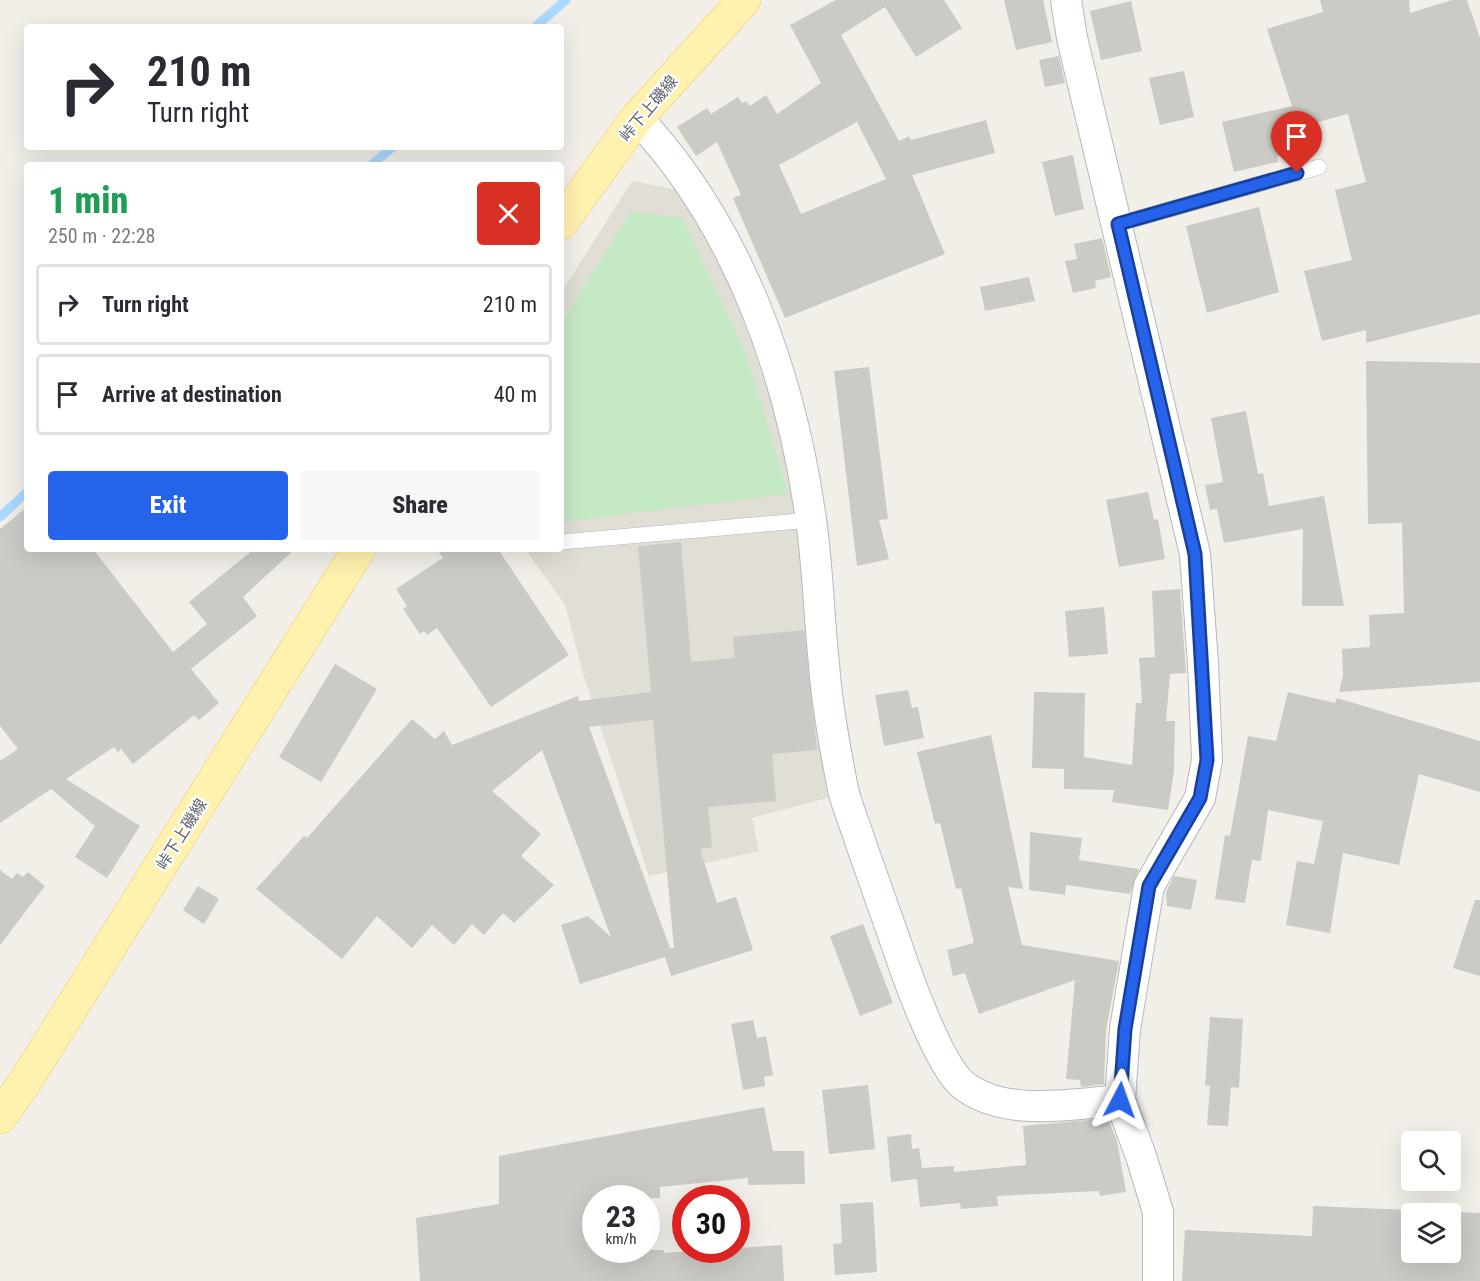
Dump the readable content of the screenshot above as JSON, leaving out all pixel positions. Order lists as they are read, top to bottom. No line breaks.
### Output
{"streets":{"main road":["峠下上磯線"]},"page":{"turn":["210 m","Turn right"],"heading":["1 min","250 m · 22:28"],"list":[{"name":"Turn right","value":"210 m"},{"name":"Arrive at destination","value":"40 m"}],"buttons":["Exit","Share"],"speed":"23 km/h","limit":"30"}}
